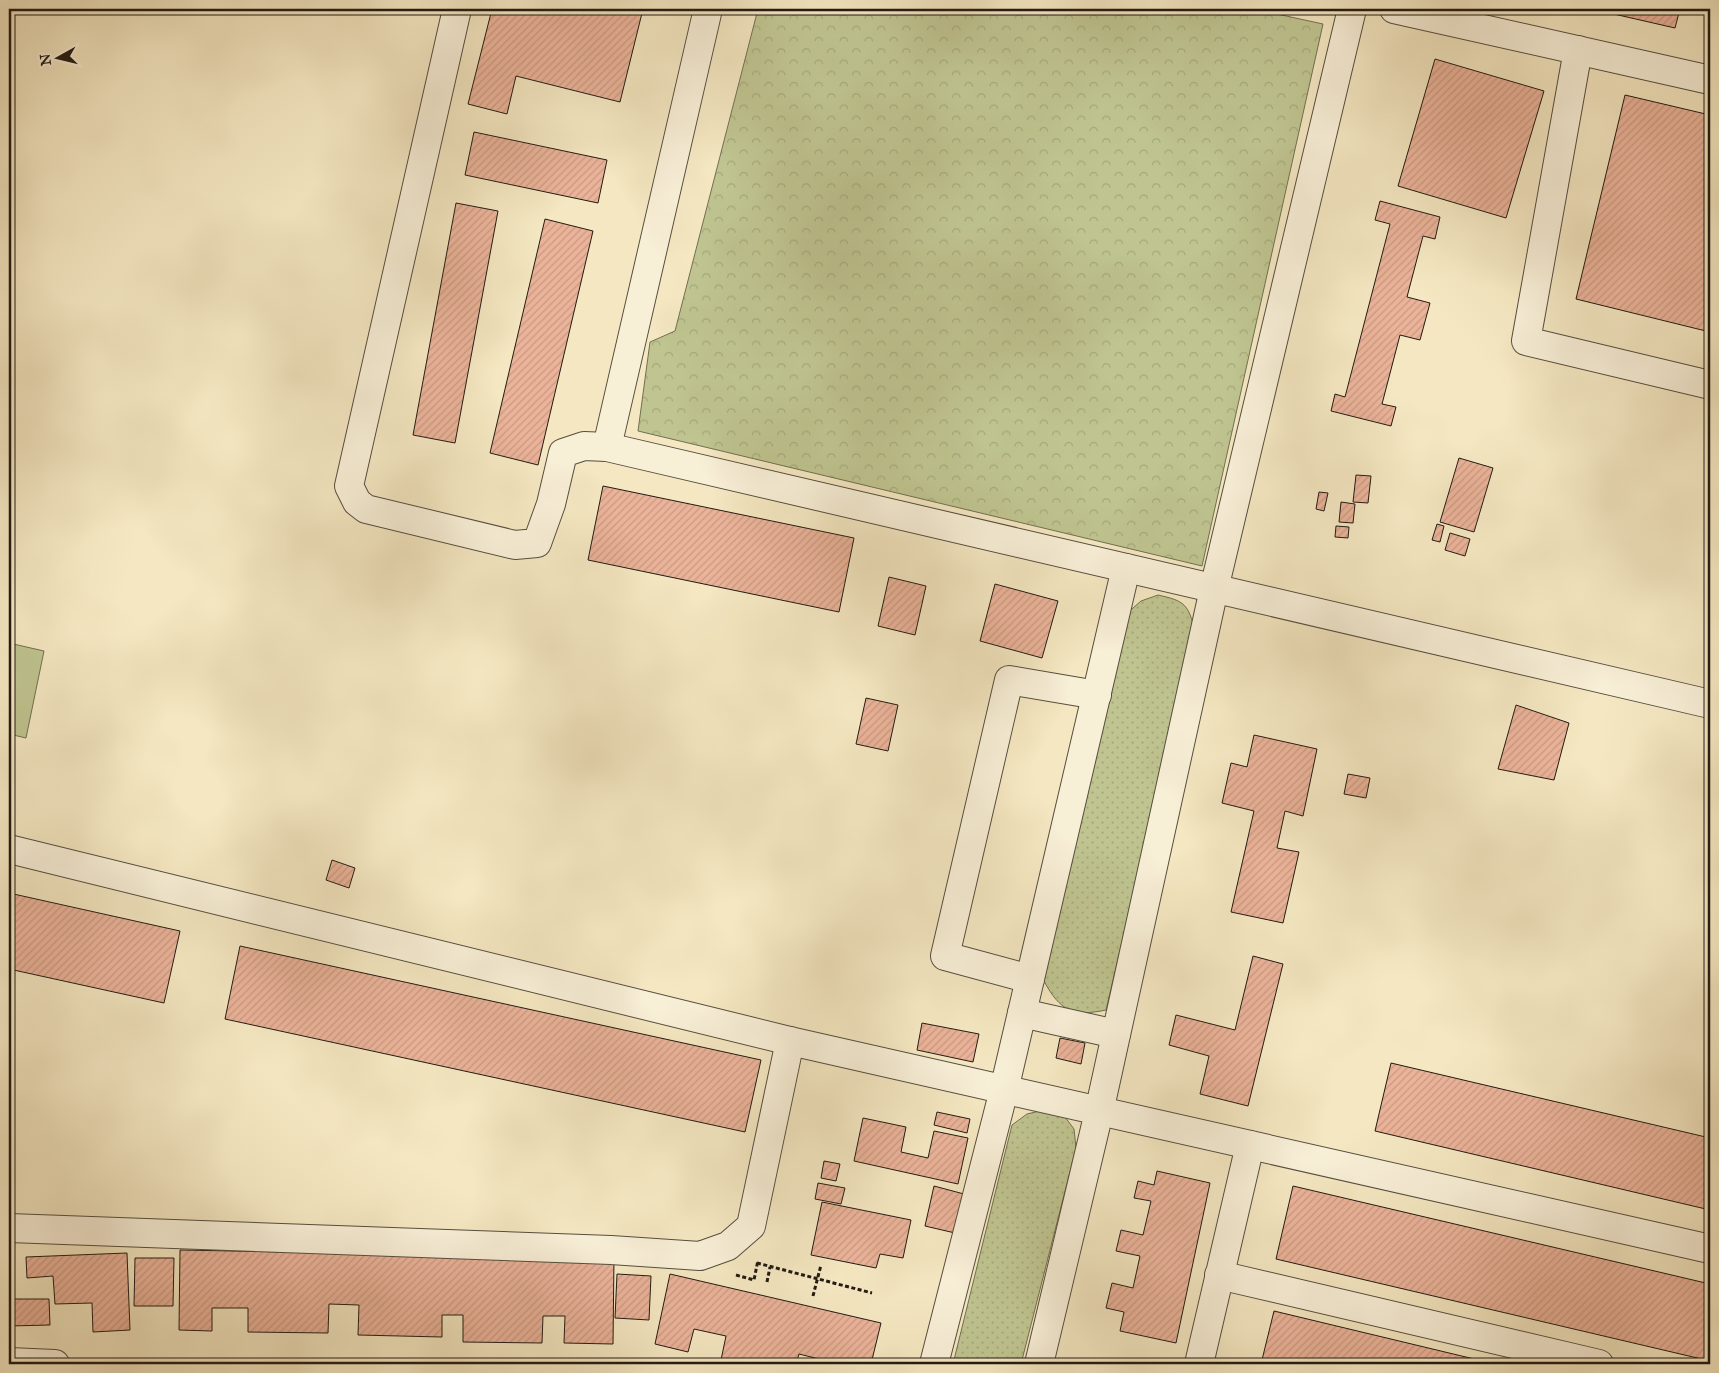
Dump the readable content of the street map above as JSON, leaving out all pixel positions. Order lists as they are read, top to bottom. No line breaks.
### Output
{"north":"left"}
